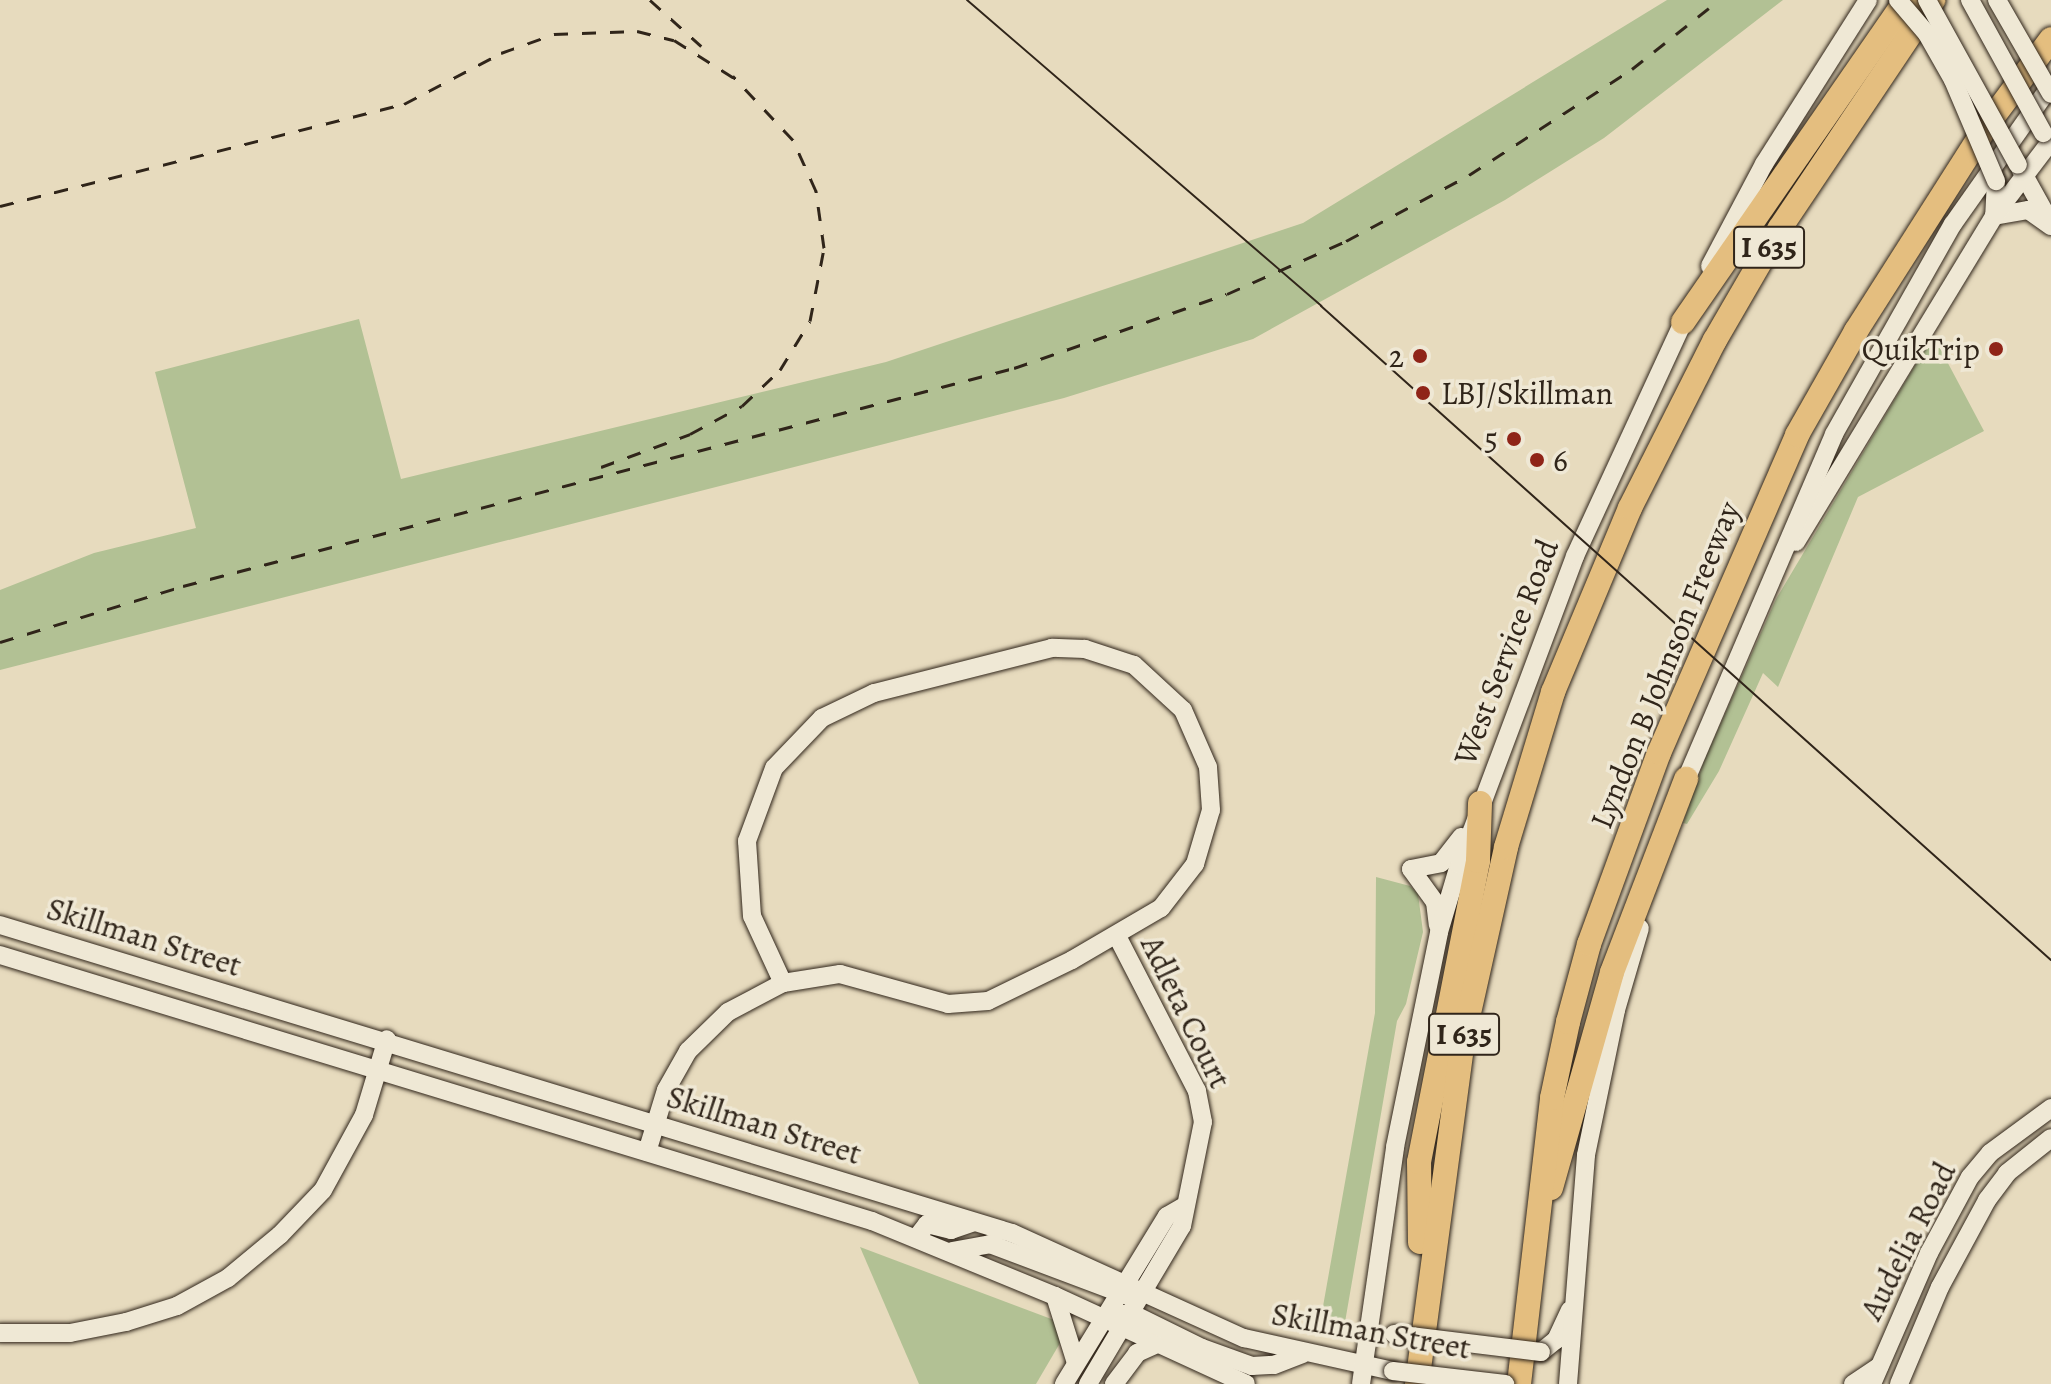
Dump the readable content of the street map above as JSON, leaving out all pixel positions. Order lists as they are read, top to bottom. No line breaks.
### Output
{"streets":{"highway":["I 635","Lyndon B Johnson Freeway"],"main road":["West Service Road","Skillman Street","Adleta Court","Audelia Road"]},"crossings":[["West Service Road","Skillman Street"],["Skillman Street","Adleta Court"]],"places":["QuikTrip","2","LBJ/Skillman","5","6"]}
